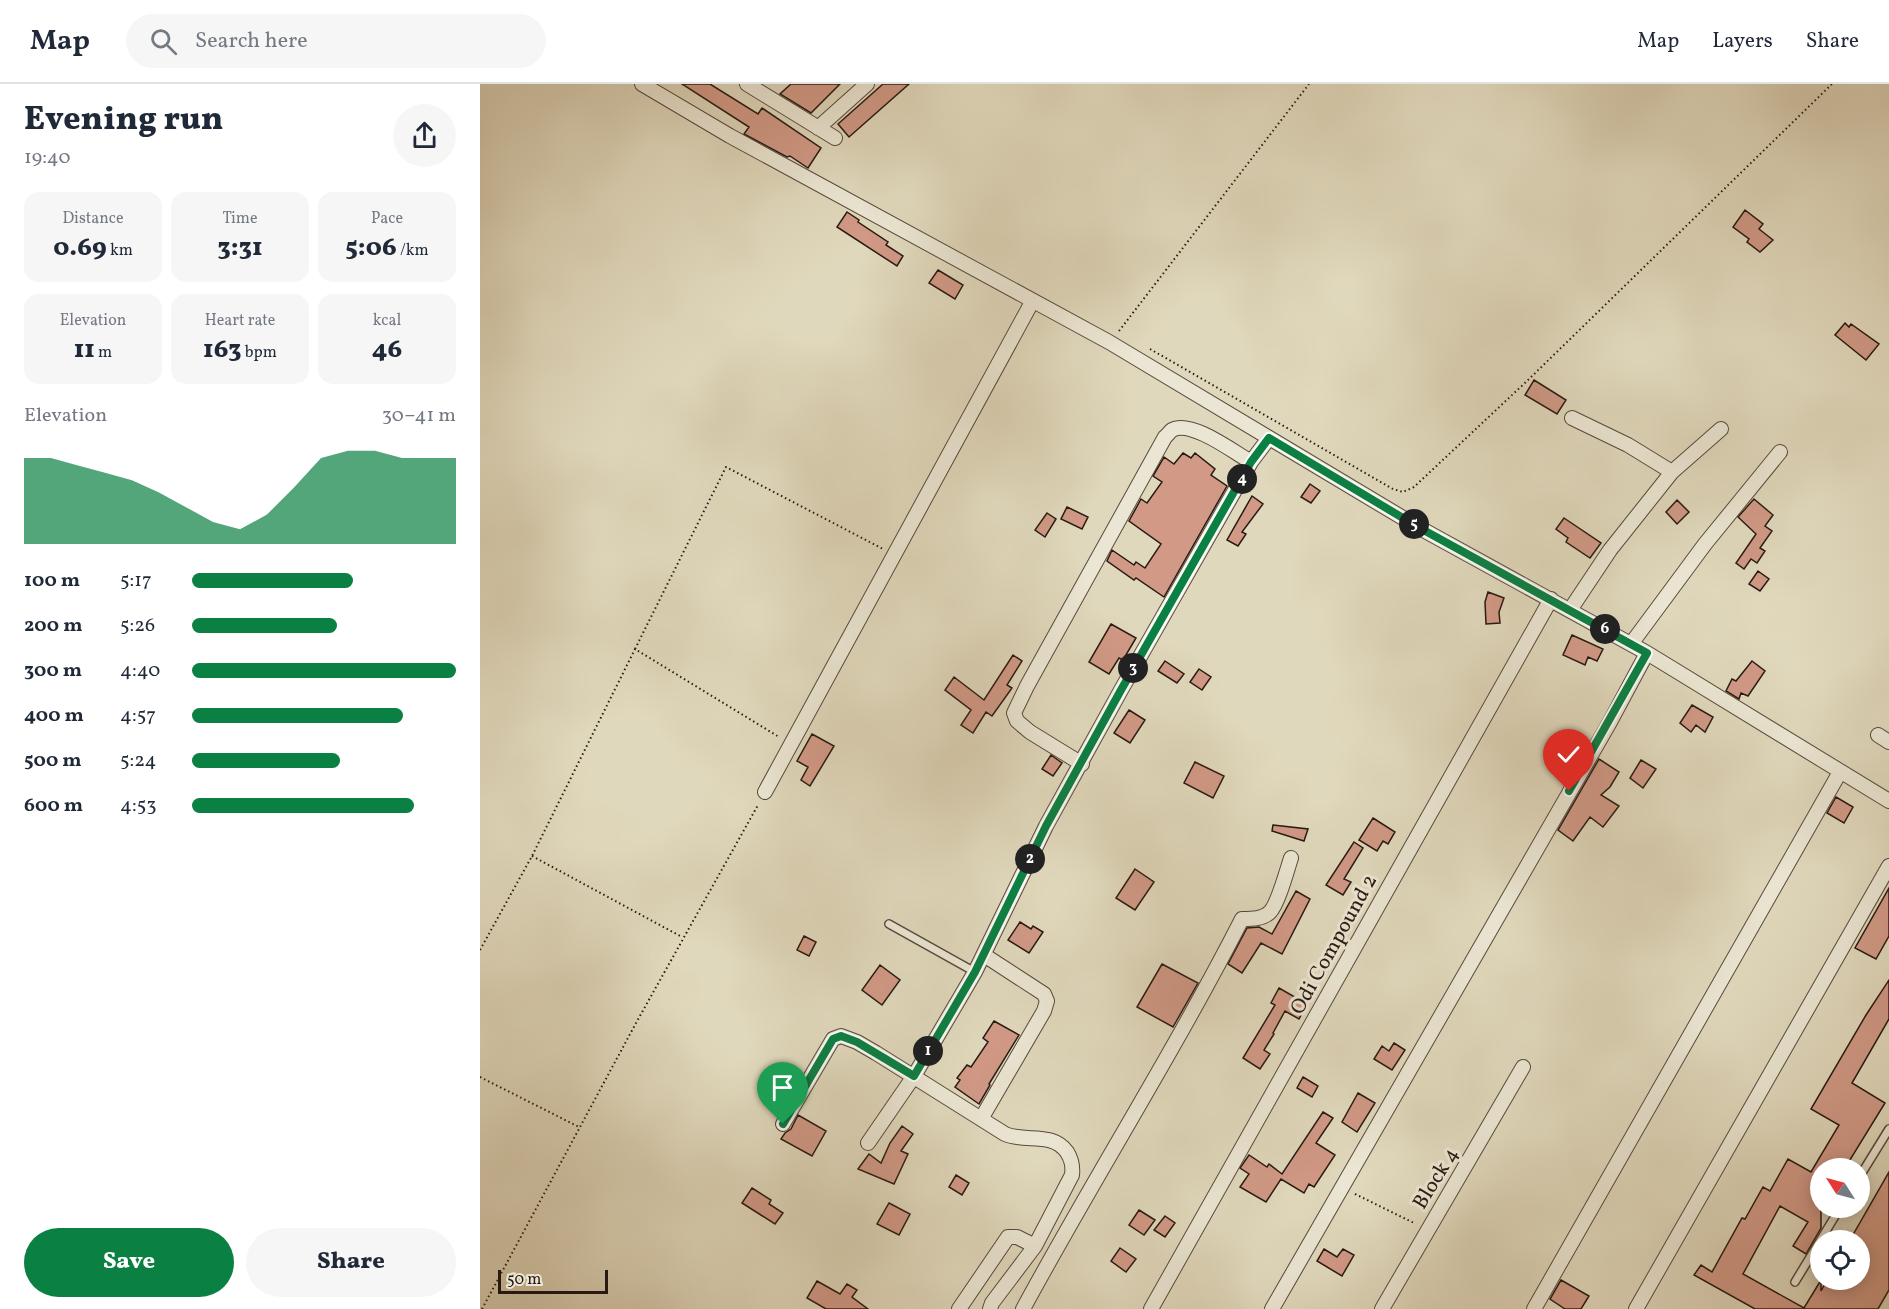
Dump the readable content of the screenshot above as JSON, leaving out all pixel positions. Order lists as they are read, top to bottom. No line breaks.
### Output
{"streets":{"street":["Odi Compound 2","Block 4"]},"scale_bar":"50 m","north":"top left","page":{"header":"Map","search":"Search here","nav":["Map","Layers","Share"],"heading":["Evening run","19:40"],"stats":[["Distance","0.69 km"],["Time","3:31"],["Pace","5:06 /km"],["Elevation","11 m"],["Heart rate","163 bpm"],["kcal","46"]],"chart":["Elevation","30–41 m"],"pins":["4","5","6","3","2","1"],"list":[{"name":"100 m","note":"5:17"},{"name":"200 m","note":"5:26"},{"name":"300 m","note":"4:40"},{"name":"400 m","note":"4:57"},{"name":"500 m","note":"5:24"},{"name":"600 m","note":"4:53"}],"buttons":["Save","Share"],"scale":"50 m"}}
